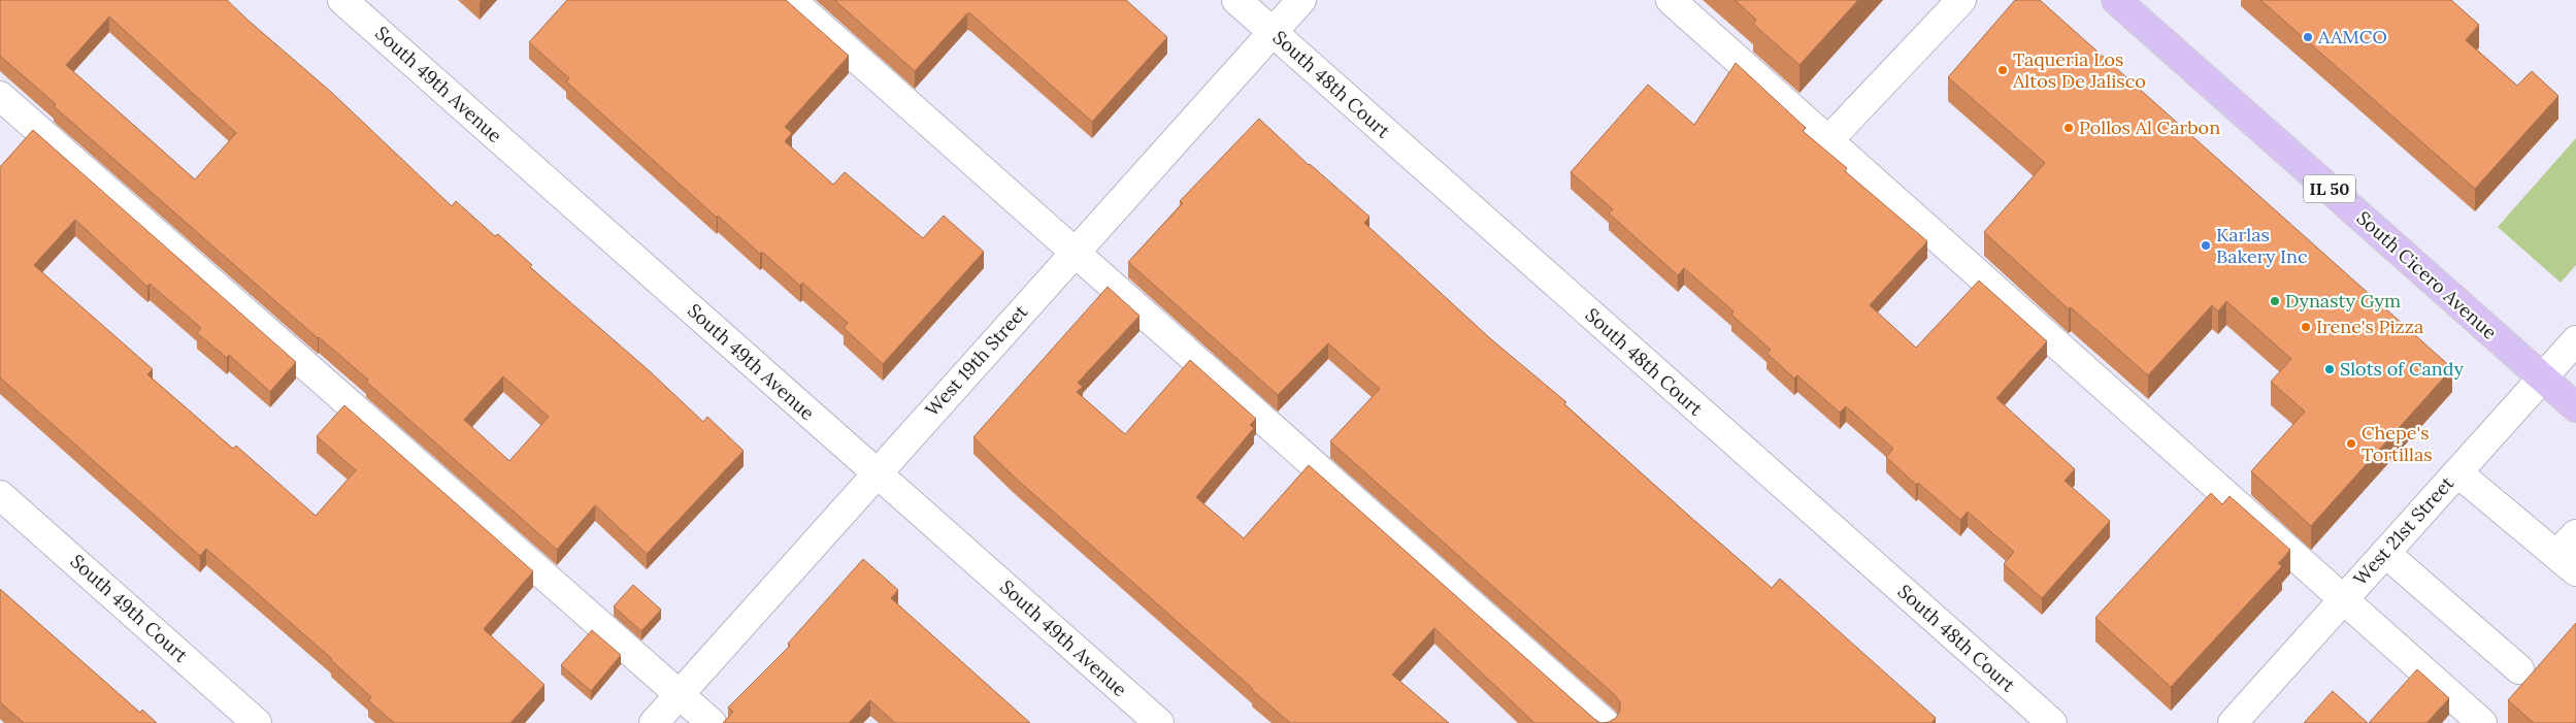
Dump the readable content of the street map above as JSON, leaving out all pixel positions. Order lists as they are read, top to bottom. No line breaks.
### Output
{"streets":{"main road":["IL 50","South Cicero Avenue"],"street":["South 49th Avenue","South 48th Court","West 19th Street","West 21st Street","South 49th Court"]},"crossings":[["South 49th Avenue","West 19th Street"],["South 48th Court","West 19th Street"],["South Cicero Avenue","West 21st Street"]],"places":["AAMCO","Taqueria Los Altos De Jalisco","Pollos Al Carbon","Karlas Bakery Inc","Dynasty Gym","Irene's Pizza","Slots of Candy","Chepe's Tortillas"]}
